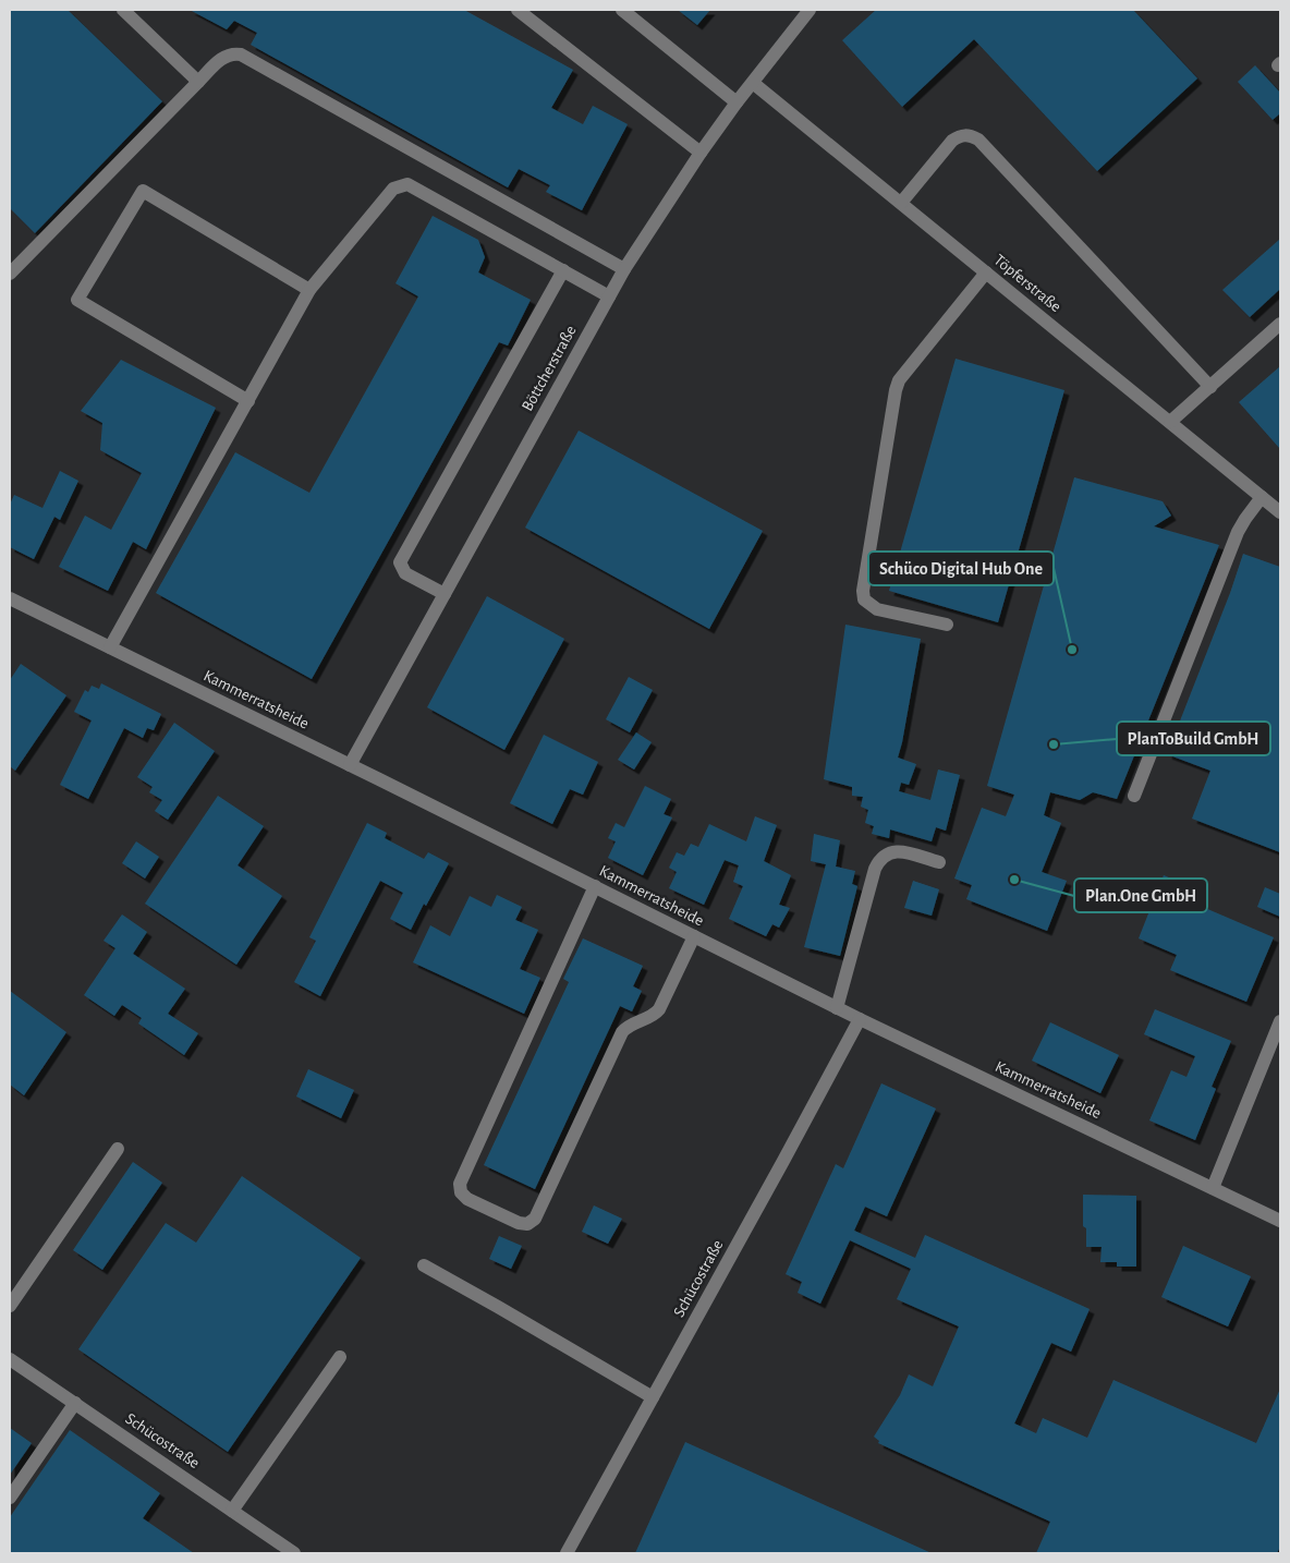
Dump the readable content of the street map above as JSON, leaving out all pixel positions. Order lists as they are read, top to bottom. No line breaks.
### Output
{"streets":{"street":["Töpferstraße","Böttcherstraße","Kammerratsheide","Schücostraße"]},"crossings":[["Töpferstraße","Böttcherstraße"],["Böttcherstraße","Kammerratsheide"],["Kammerratsheide","Schücostraße"]],"places":["Schüco Digital Hub One","PlanToBuild GmbH","Plan.One GmbH"]}
